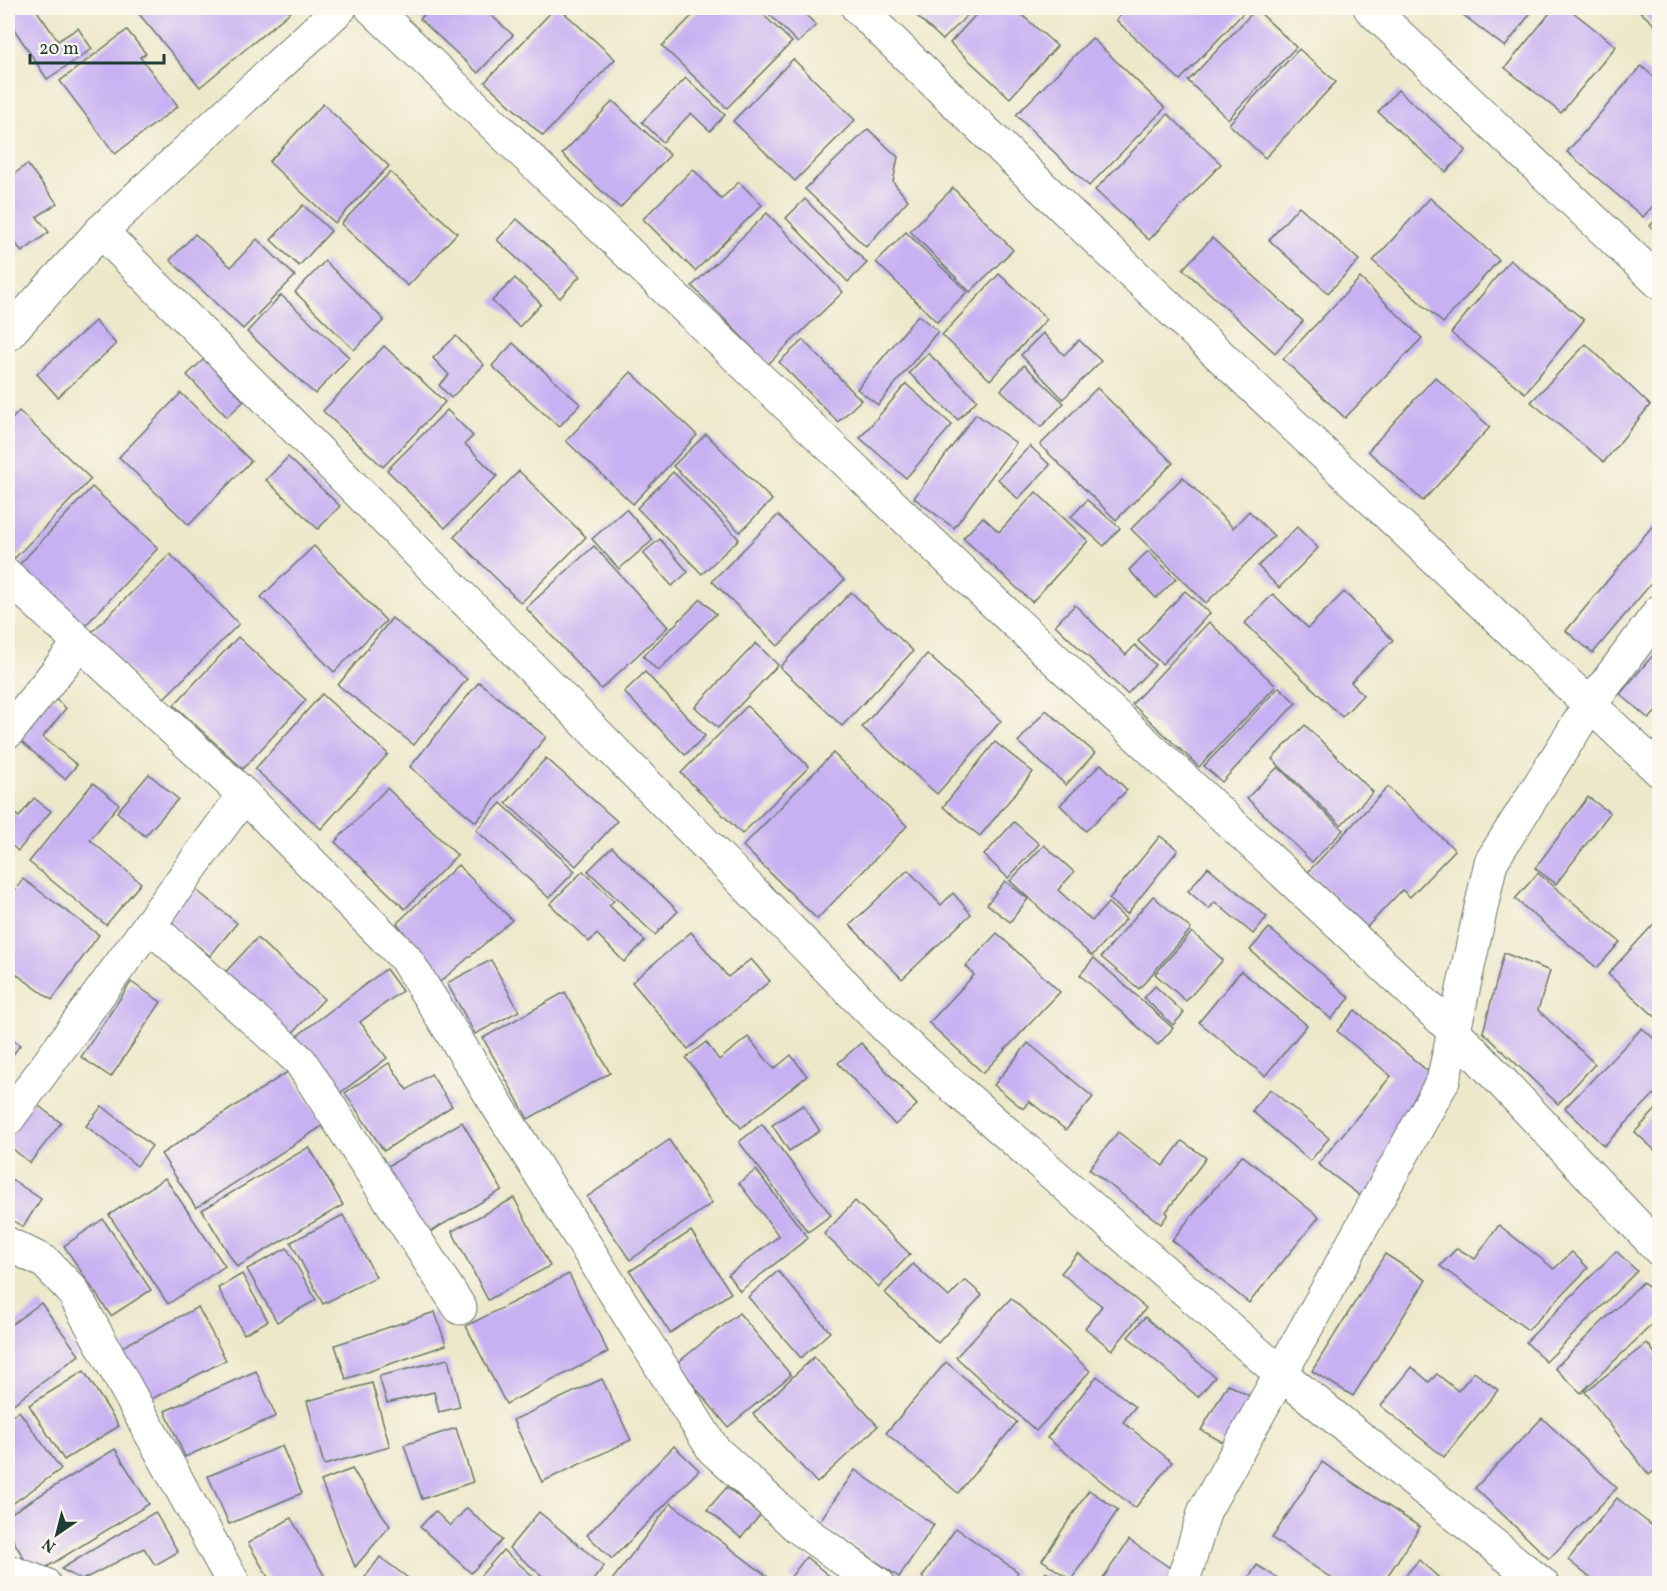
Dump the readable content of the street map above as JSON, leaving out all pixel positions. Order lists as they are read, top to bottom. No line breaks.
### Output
{"scale_bar":"20 m","north":"bottom left"}
